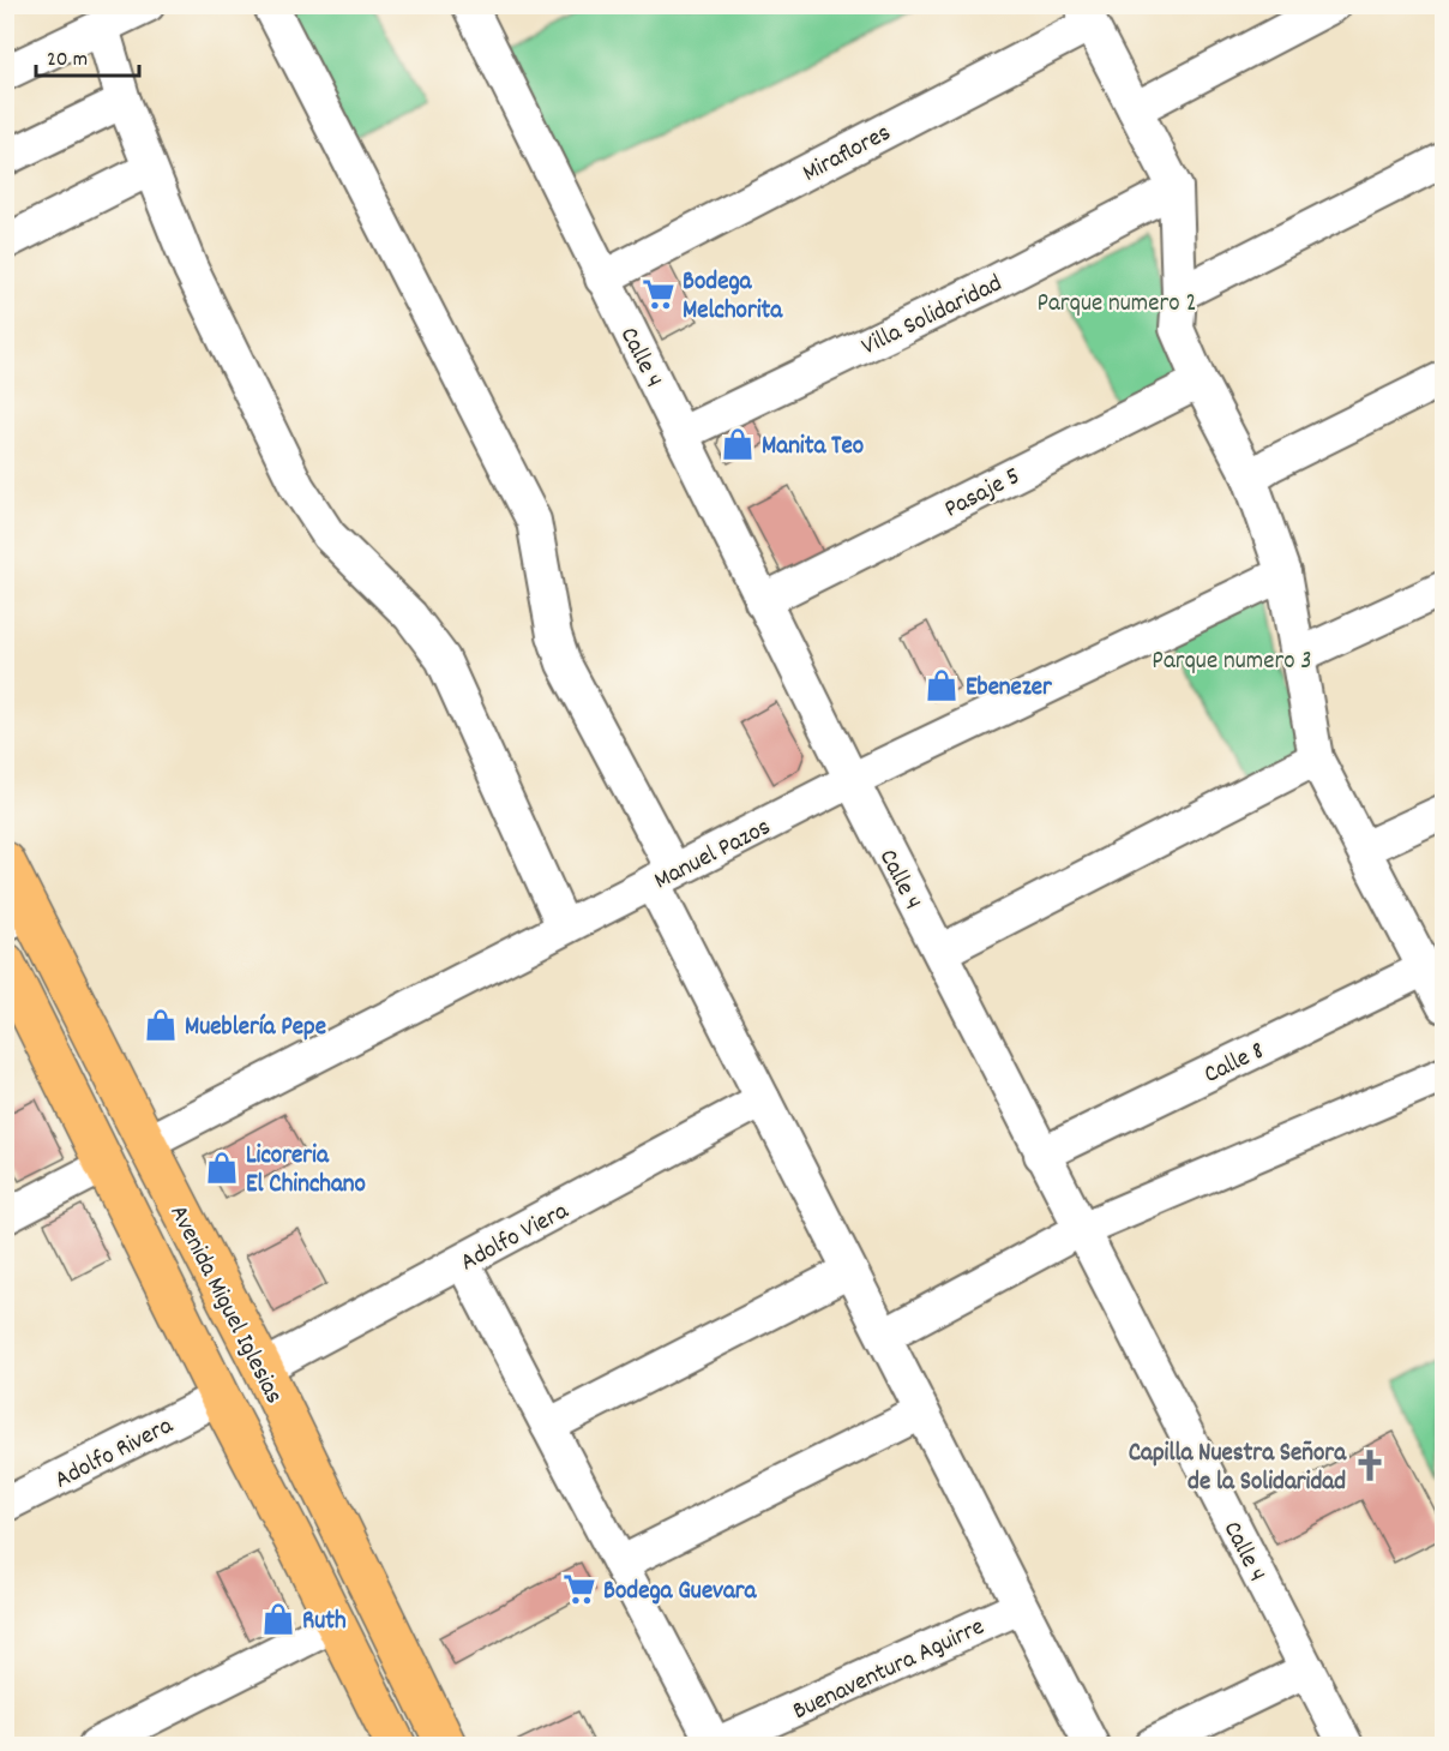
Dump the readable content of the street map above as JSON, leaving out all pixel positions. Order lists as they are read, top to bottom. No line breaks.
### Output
{"streets":{"main road":["Avenida Miguel Iglesias"],"street":["Miraflores","Villa Solidaridad","Calle 4","Pasaje 5","Manuel Pazos","Calle 8","Adolfo Viera","Adolfo Rivera","Buenaventura Aguirre"]},"crossings":[["Miraflores","Calle 4"],["Villa Solidaridad","Calle 4"],["Calle 4","Pasaje 5"],["Calle 4","Manuel Pazos"],["Calle 4","Calle 8"],["Manuel Pazos","Avenida Miguel Iglesias"],["Adolfo Viera","Avenida Miguel Iglesias"],["Avenida Miguel Iglesias","Adolfo Rivera"]],"parks":["Parque numero 2","Parque numero 3"],"places":{"supermarket":["Bodega Melchorita","Bodega Guevara"],"shop":["Manita Teo","Ebenezer","Mueblería Pepe","Licoreria El Chinchano","Ruth"],"church":["Capilla Nuestra Señora de la Solidaridad"]},"scale_bar":"20 m"}
